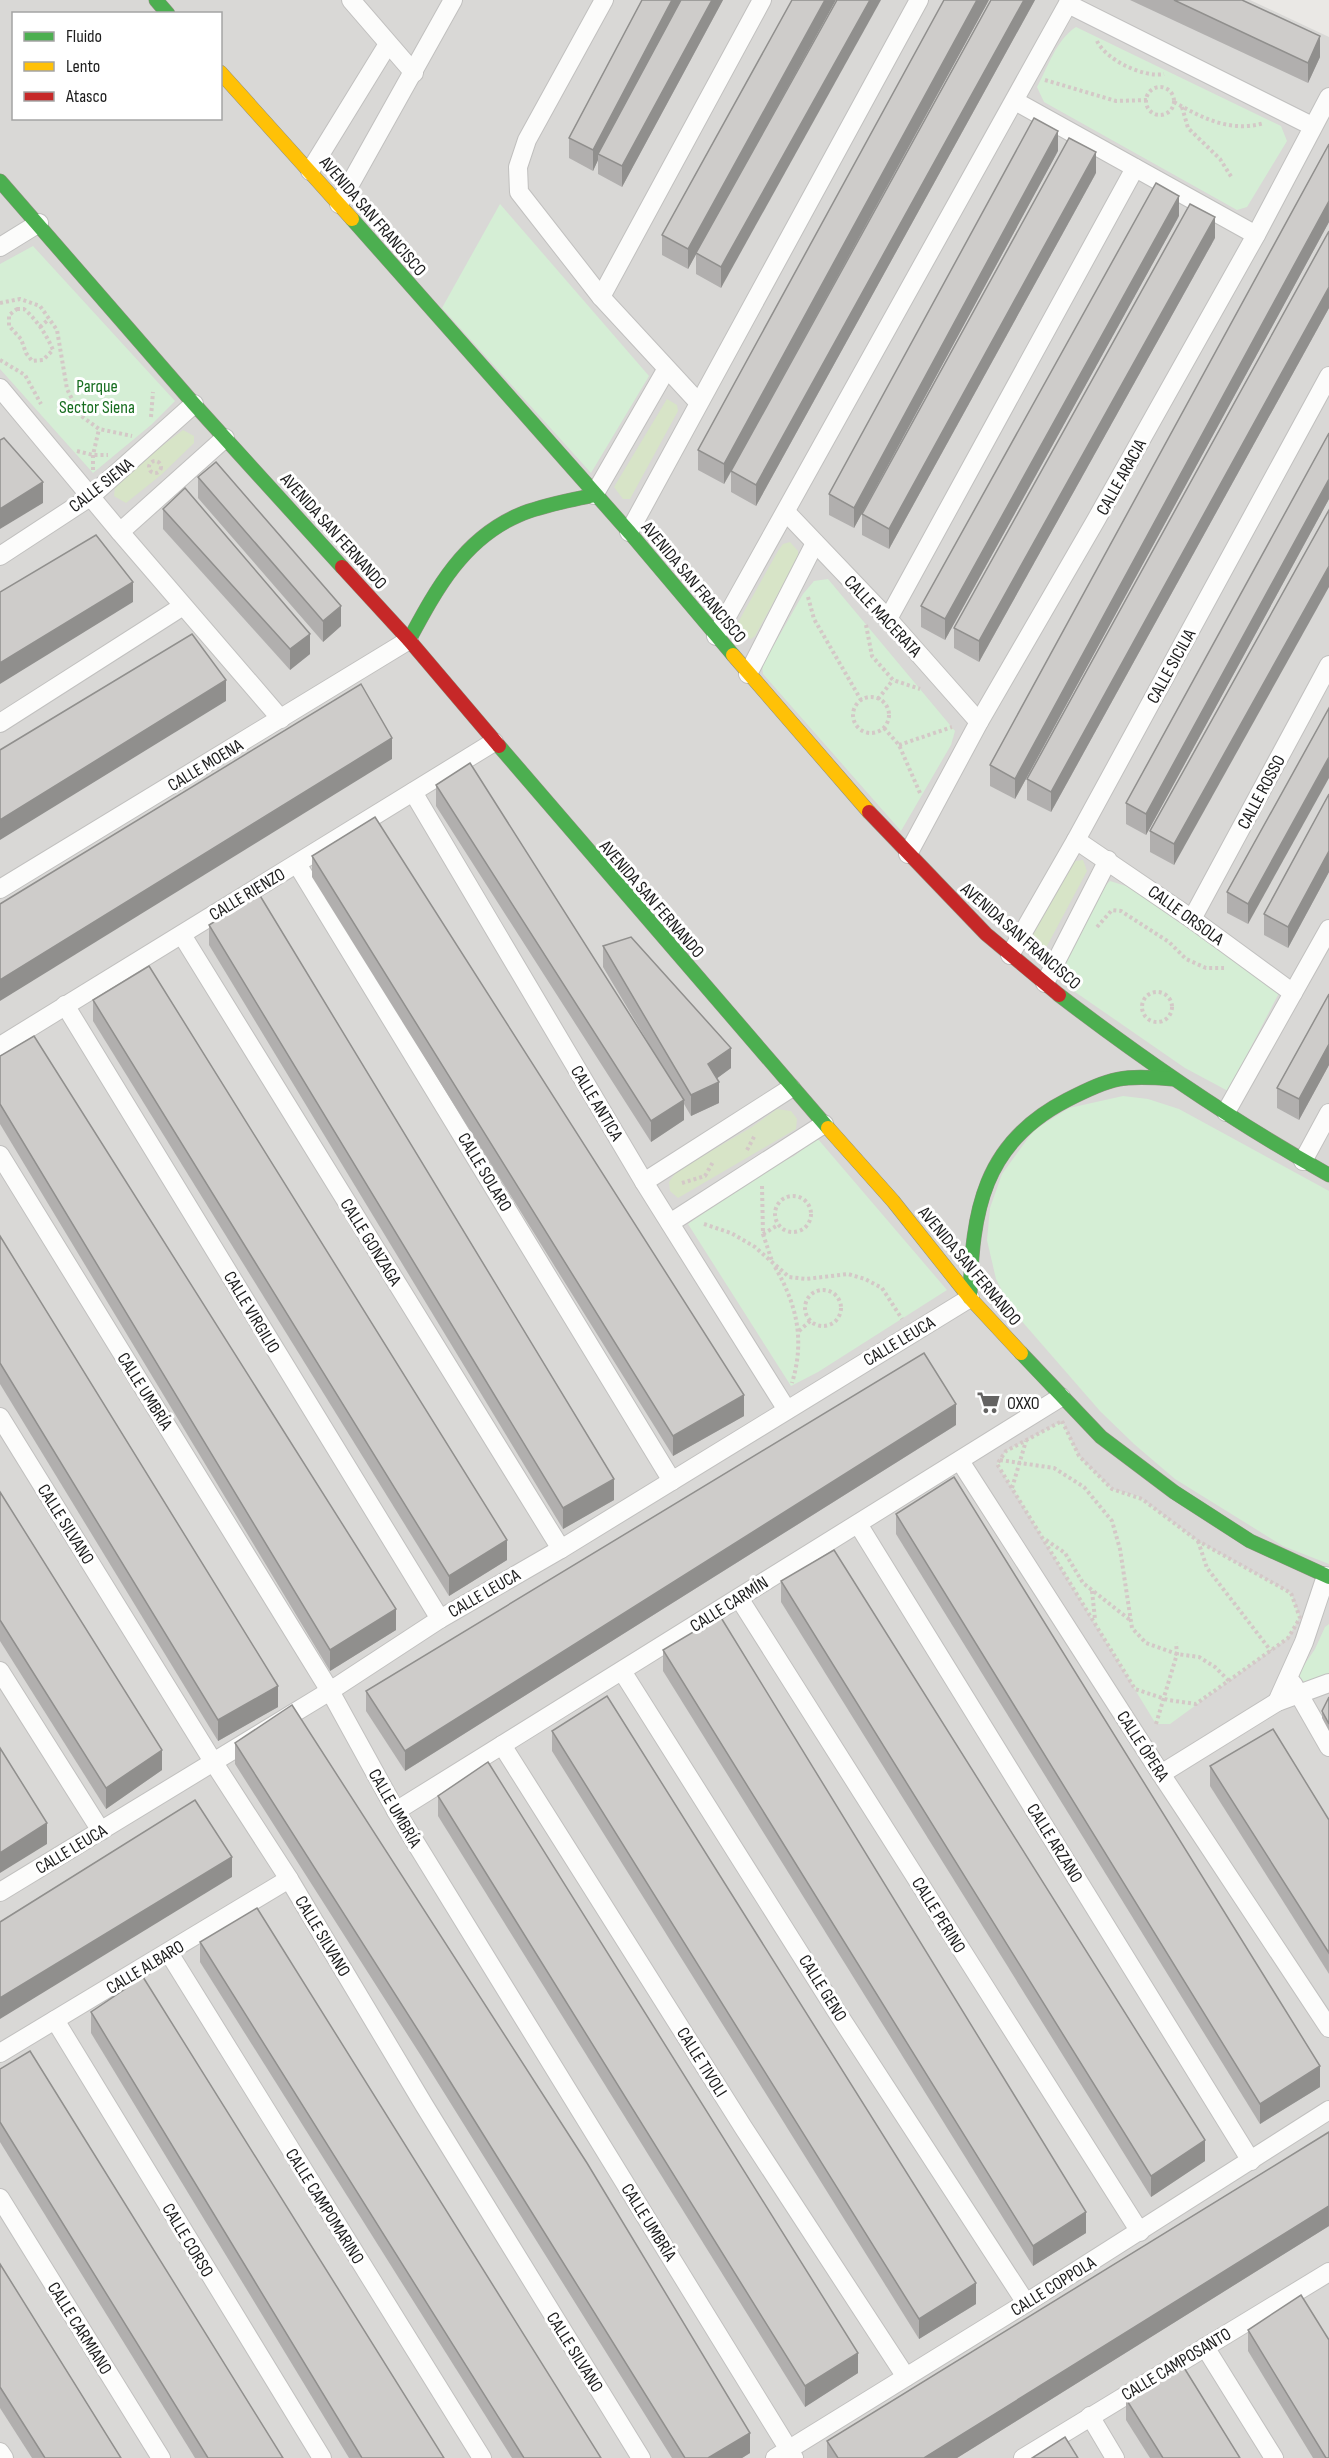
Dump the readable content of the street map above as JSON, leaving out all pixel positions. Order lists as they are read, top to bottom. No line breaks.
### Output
{"streets":{"street":["AVENIDA SAN FRANCISCO","CALLE ARACIA","CALLE SIENA","AVENIDA SAN FERNANDO","CALLE MACERATA","CALLE SICILIA","CALLE MOENA","CALLE ROSSO","CALLE RIENZO","CALLE ORSOLA","CALLE ANTICA","CALLE SOLARO","CALLE GONZAGA","CALLE VIRGILIO","CALLE LEUCA","CALLE UMBRÍA","CALLE SILVANO","CALLE CARMÍN","CALLE ÓPERA","CALLE ARZANO","CALLE PERINO","CALLE ALBARO","CALLE GENO","CALLE TIVOLI","CALLE CAMPOMARINO","CALLE CORSO","CALLE COPPOLA","CALLE CARMIANO","CALLE CAMPOSANTO"]},"crossings":[["AVENIDA SAN FRANCISCO","CALLE ARACIA"],["AVENIDA SAN FRANCISCO","CALLE SICILIA"],["CALLE ARACIA","CALLE MACERATA"],["CALLE SIENA","AVENIDA SAN FERNANDO"],["AVENIDA SAN FERNANDO","CALLE MOENA"],["AVENIDA SAN FERNANDO","CALLE RIENZO"],["AVENIDA SAN FERNANDO","CALLE LEUCA"],["AVENIDA SAN FERNANDO","CALLE CARMÍN"],["CALLE SICILIA","CALLE ORSOLA"],["CALLE ROSSO","CALLE ORSOLA"],["CALLE RIENZO","CALLE ANTICA"],["CALLE RIENZO","CALLE SOLARO"],["CALLE RIENZO","CALLE GONZAGA"],["CALLE RIENZO","CALLE VIRGILIO"],["CALLE ANTICA","CALLE LEUCA"],["CALLE SOLARO","CALLE LEUCA"],["CALLE GONZAGA","CALLE LEUCA"],["CALLE VIRGILIO","CALLE LEUCA"],["CALLE LEUCA","CALLE UMBRÍA"],["CALLE LEUCA","CALLE SILVANO"],["CALLE UMBRÍA","CALLE CARMÍN"],["CALLE UMBRÍA","CALLE COPPOLA"],["CALLE SILVANO","CALLE ALBARO"],["CALLE CARMÍN","CALLE ÓPERA"],["CALLE CARMÍN","CALLE ARZANO"],["CALLE CARMÍN","CALLE PERINO"],["CALLE CARMÍN","CALLE GENO"],["CALLE CARMÍN","CALLE TIVOLI"],["CALLE ARZANO","CALLE COPPOLA"],["CALLE PERINO","CALLE COPPOLA"],["CALLE ALBARO","CALLE CAMPOMARINO"],["CALLE ALBARO","CALLE CORSO"],["CALLE GENO","CALLE COPPOLA"],["CALLE TIVOLI","CALLE COPPOLA"]],"parks":["Parque Sector Siena"],"places":{"supermarket":["OXXO"]},"legend":["Fluido","Lento","Atasco"]}
